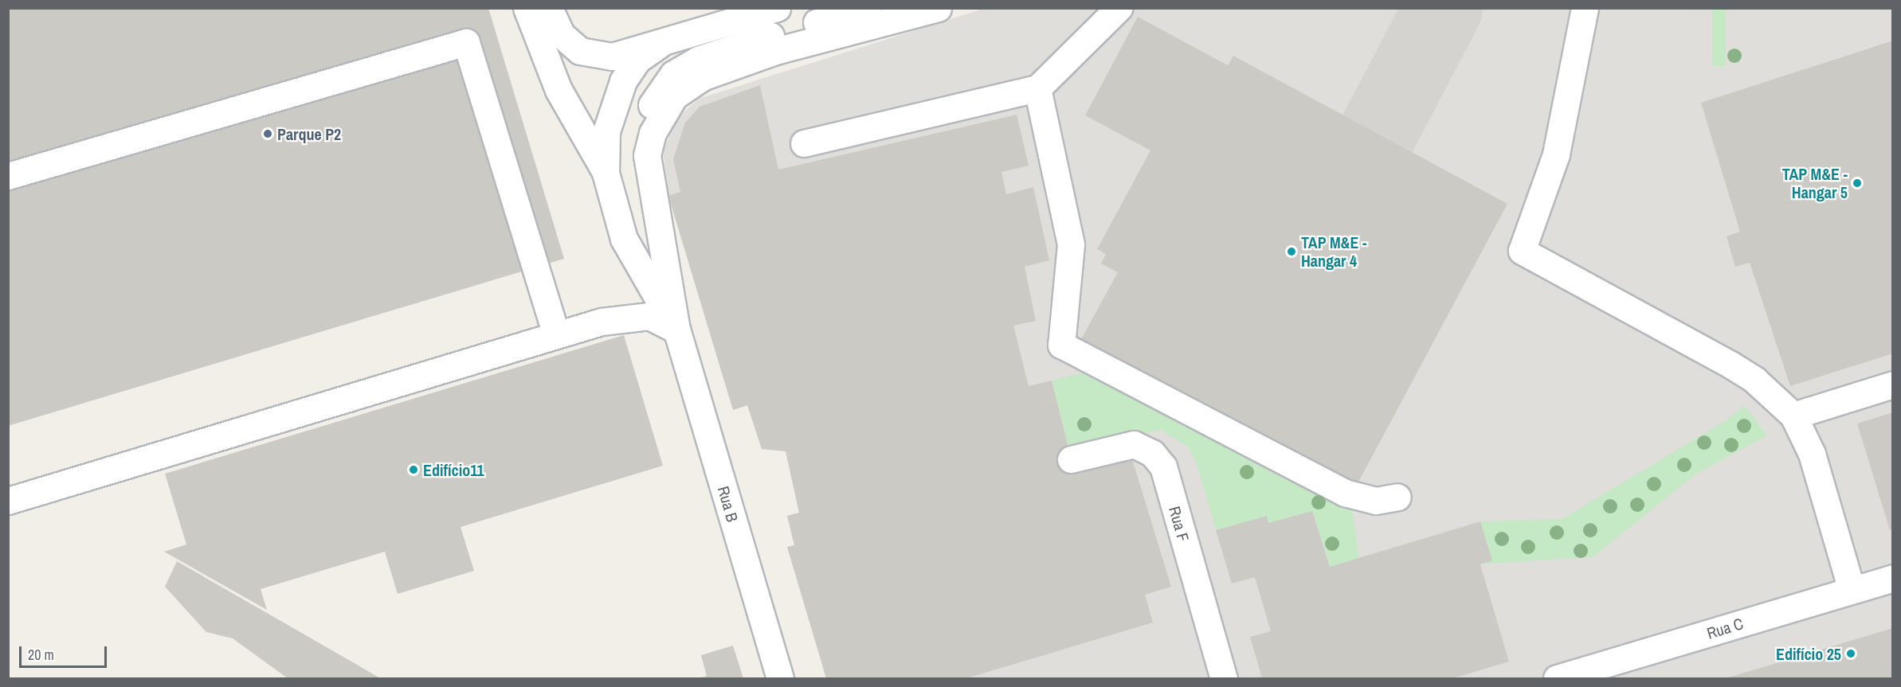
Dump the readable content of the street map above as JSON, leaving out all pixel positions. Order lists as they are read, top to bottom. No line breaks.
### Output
{"streets":{"street":["Rua B","Rua F","Rua C"]},"places":["Parque P2","TAP M&E - Hangar 5","TAP M&E - Hangar 4","Edifício11","Edifício 25"],"scale_bar":"20 m"}
